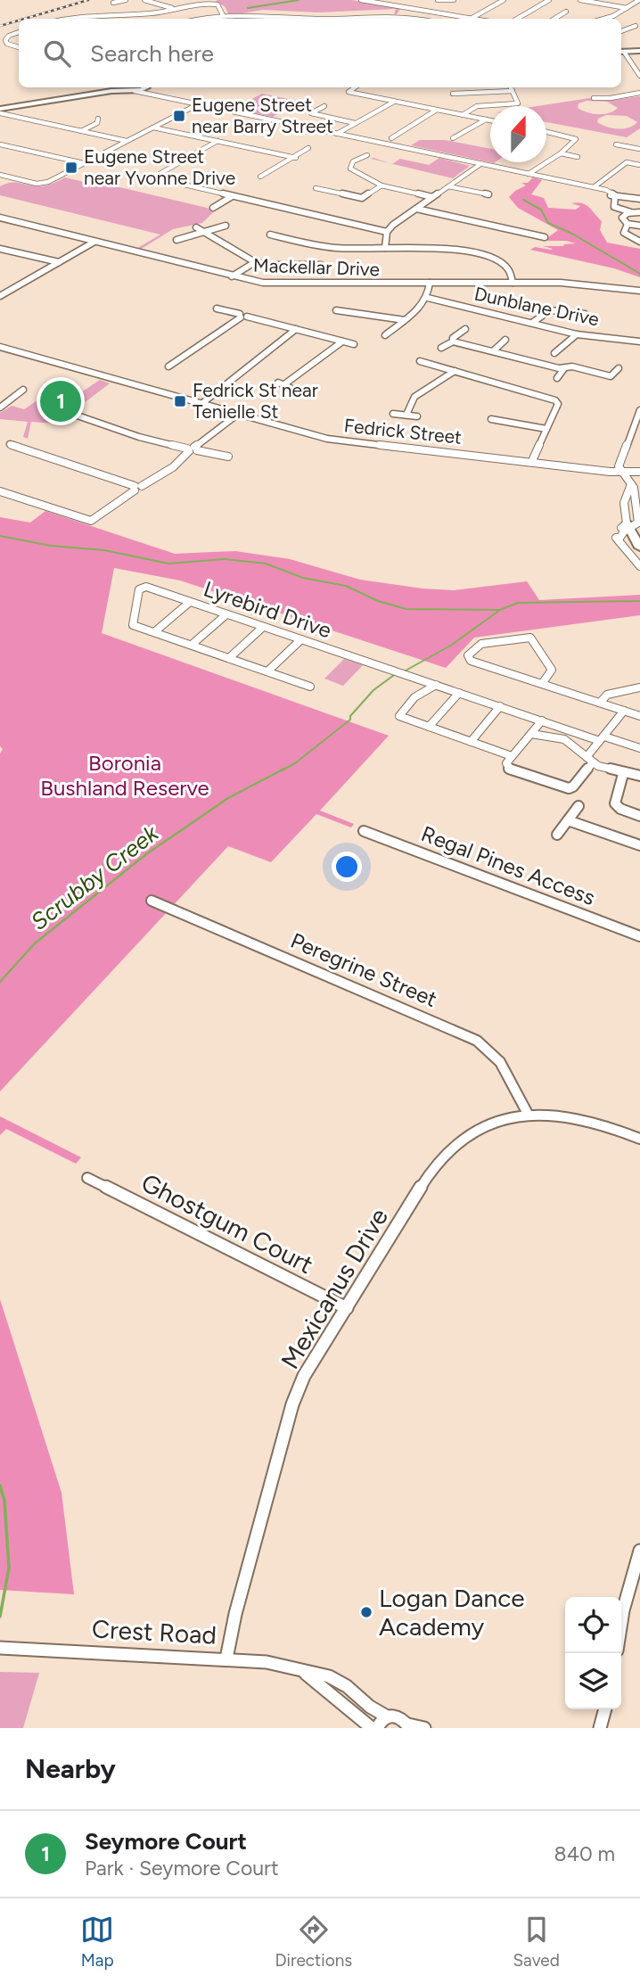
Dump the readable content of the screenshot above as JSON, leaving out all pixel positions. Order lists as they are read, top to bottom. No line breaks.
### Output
{"streets":{"street":["Mackellar Drive","Dunblane Drive","Fedrick Street","Lyrebird Drive","Regal Pines Access","Peregrine Street","Ghostgum Court","Mexicanus Drive","Crest Road"]},"crossings":[["Peregrine Street","Mexicanus Drive"],["Ghostgum Court","Mexicanus Drive"],["Mexicanus Drive","Crest Road"]],"water":["Scrubby Creek"],"parks":["Boronia Bushland Reserve"],"places":{"transit":["Eugene Street near Barry Street","Eugene Street near Yvonne Drive","Fedrick St near Tenielle St"],"other":["Logan Dance Academy"]},"north":"top","page":{"search":"Search here","pins":"1","heading":"Nearby","list":[{"mark":"1","name":"Seymore Court","note":"Park · Seymore Court","value":"840 m"}],"nav":["Map","Directions","Saved"]}}
